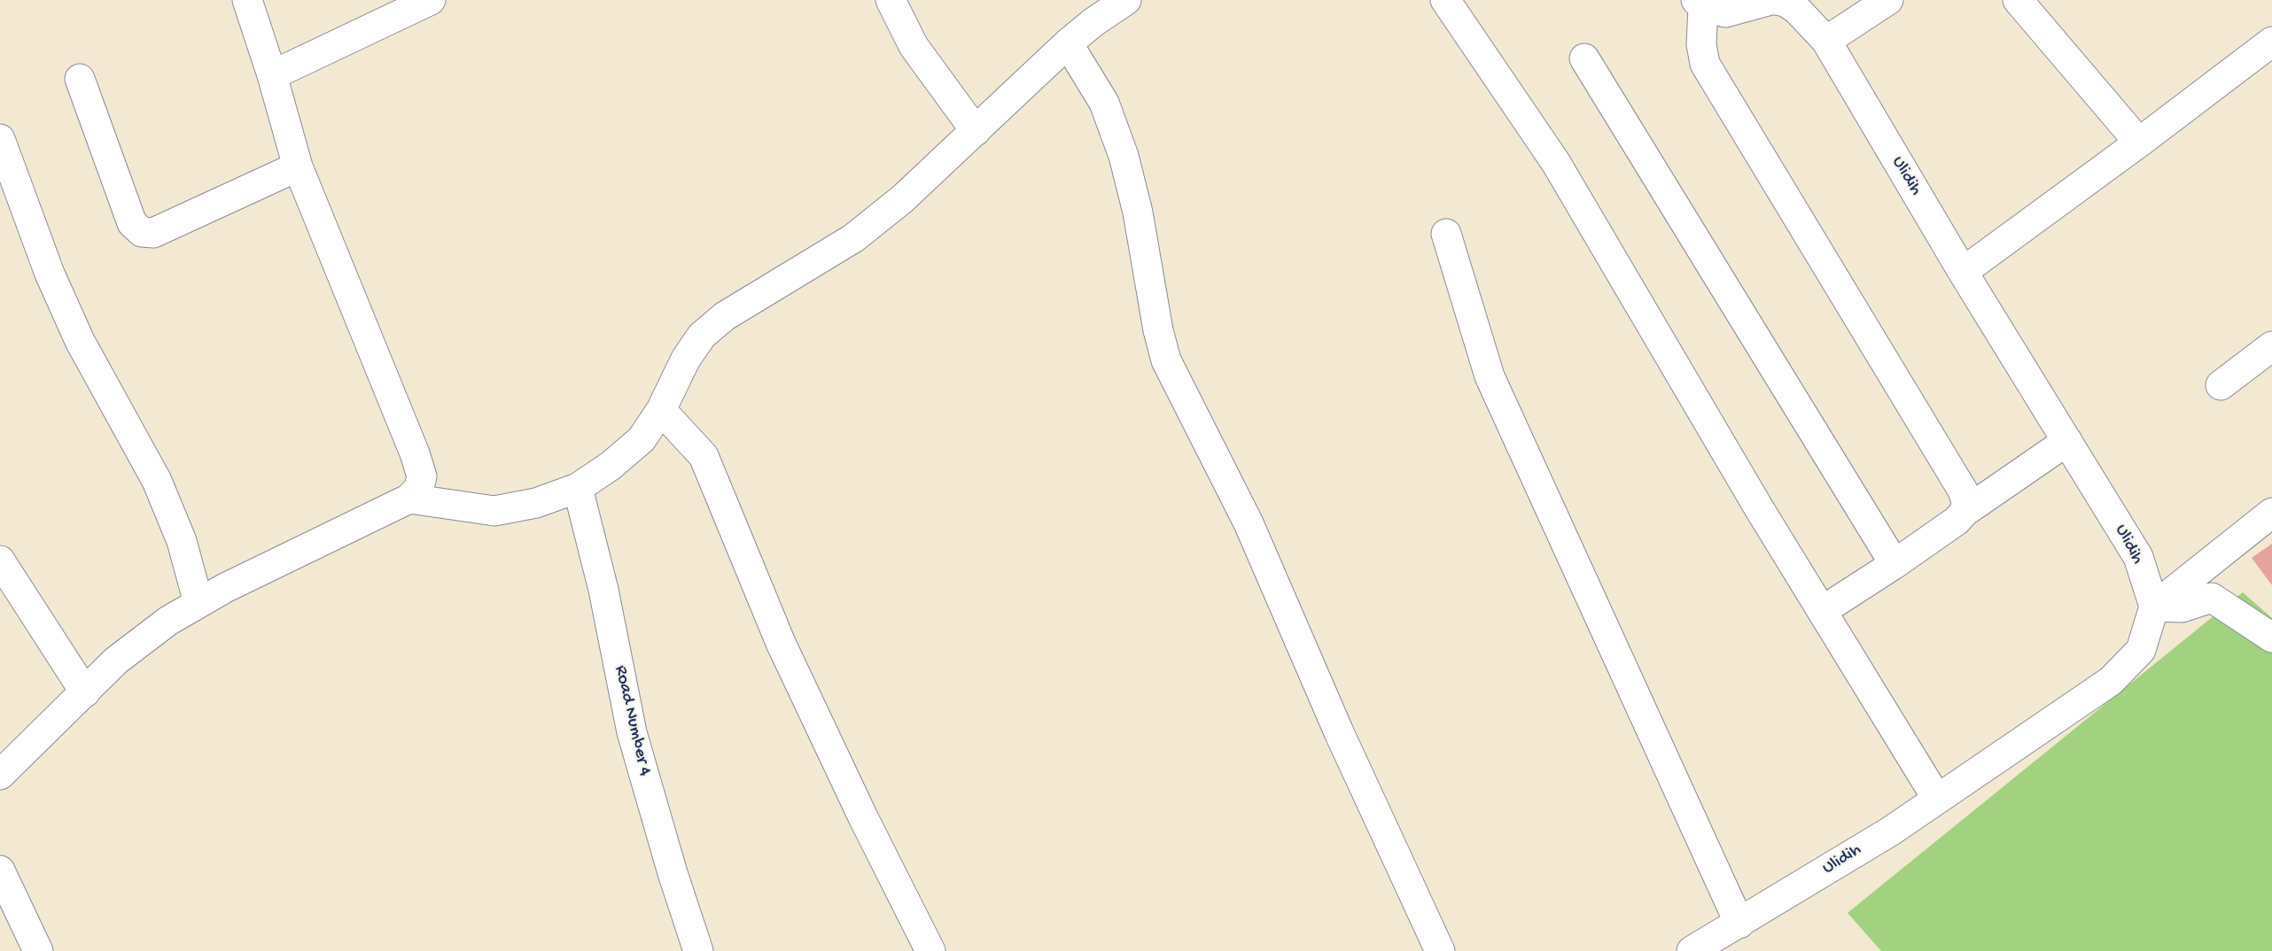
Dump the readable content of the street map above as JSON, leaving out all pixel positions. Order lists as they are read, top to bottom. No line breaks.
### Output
{"streets":{"street":["Ulidih","Road Number 4"]}}
